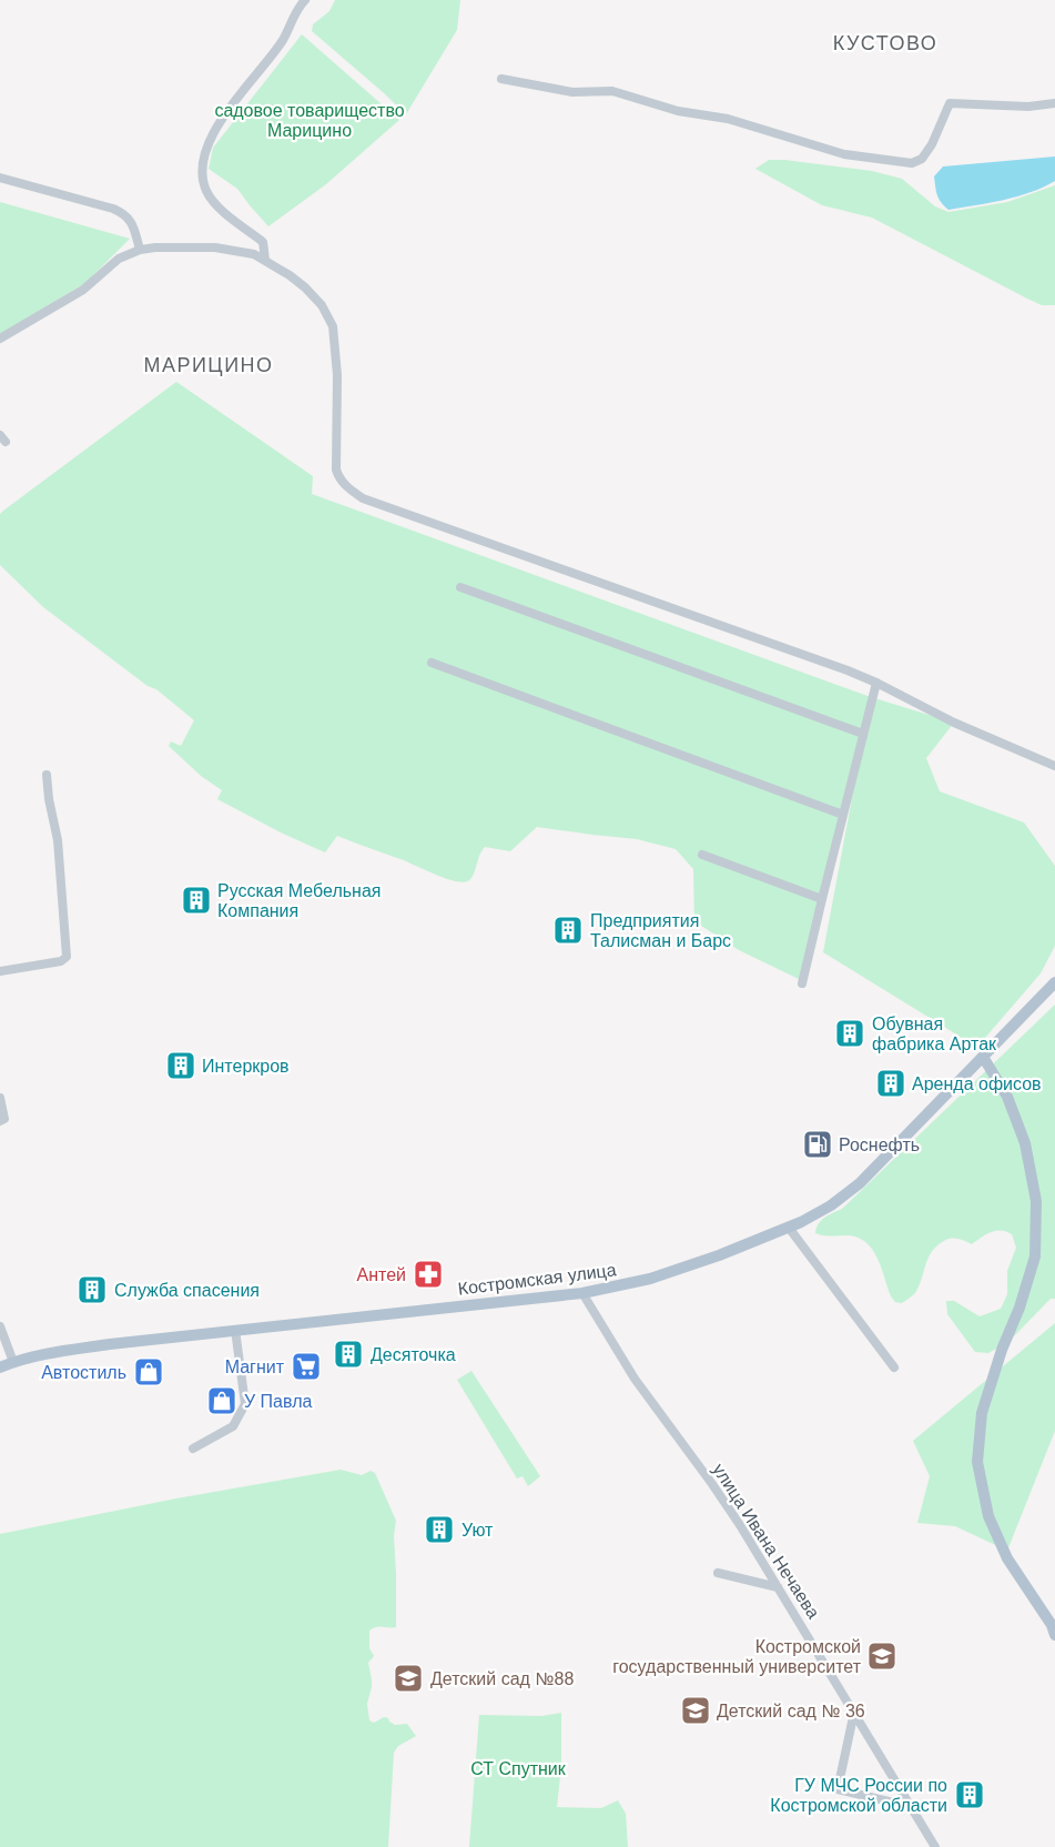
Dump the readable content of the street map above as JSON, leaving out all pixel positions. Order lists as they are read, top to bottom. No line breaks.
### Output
{"streets":{"main road":["Костромская улица"],"street":["улица Ивана Нечаева"]},"crossings":[["Костромская улица","улица Ивана Нечаева"]],"districts":["КУСТОВО","МАРИЦИНО"],"parks":["садовое товарищество Марицино","СТ Спутник"],"places":{"building":["Русская Мебельная Компания","Предприятия Талисман и Барс","Обувная фабрика Артак","Интеркров","Аренда офисов","Служба спасения","Десяточка","Уют","ГУ МЧС России по Костромской области"],"fuel station":["Роснефть"],"pharmacy":["Антей"],"supermarket":["Магнит"],"shop":["Автостиль","У Павла"],"school or university":["Костромской государственный университет","Детский сад №88","Детский сад № 36"]}}
